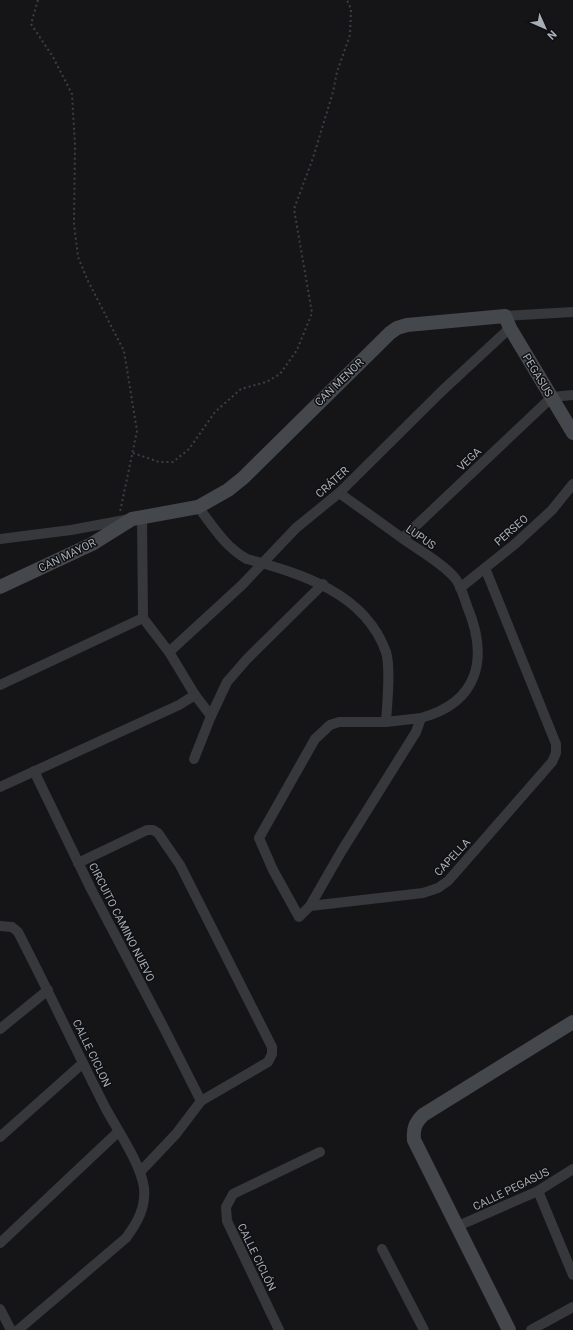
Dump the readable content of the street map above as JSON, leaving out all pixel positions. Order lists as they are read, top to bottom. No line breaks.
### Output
{"streets":{"street":["PEGASUS","CAN MENOR","VEGA","CRÁTER","PERSEO","LUPUS","CAN MAYOR","CAPELLA","CIRCUITO CAMINO NUEVO","CALLE CICLON","CALLE PEGASUS","CALLE CICLÓN"]},"crossings":[["PEGASUS","CAN MENOR"],["PEGASUS","VEGA"],["PEGASUS","CRÁTER"],["CAN MENOR","CRÁTER"],["CAN MENOR","CAN MAYOR"],["VEGA","LUPUS"],["CRÁTER","LUPUS"],["PERSEO","LUPUS"],["PERSEO","CAPELLA"],["LUPUS","CAPELLA"]],"north":"bottom right"}
